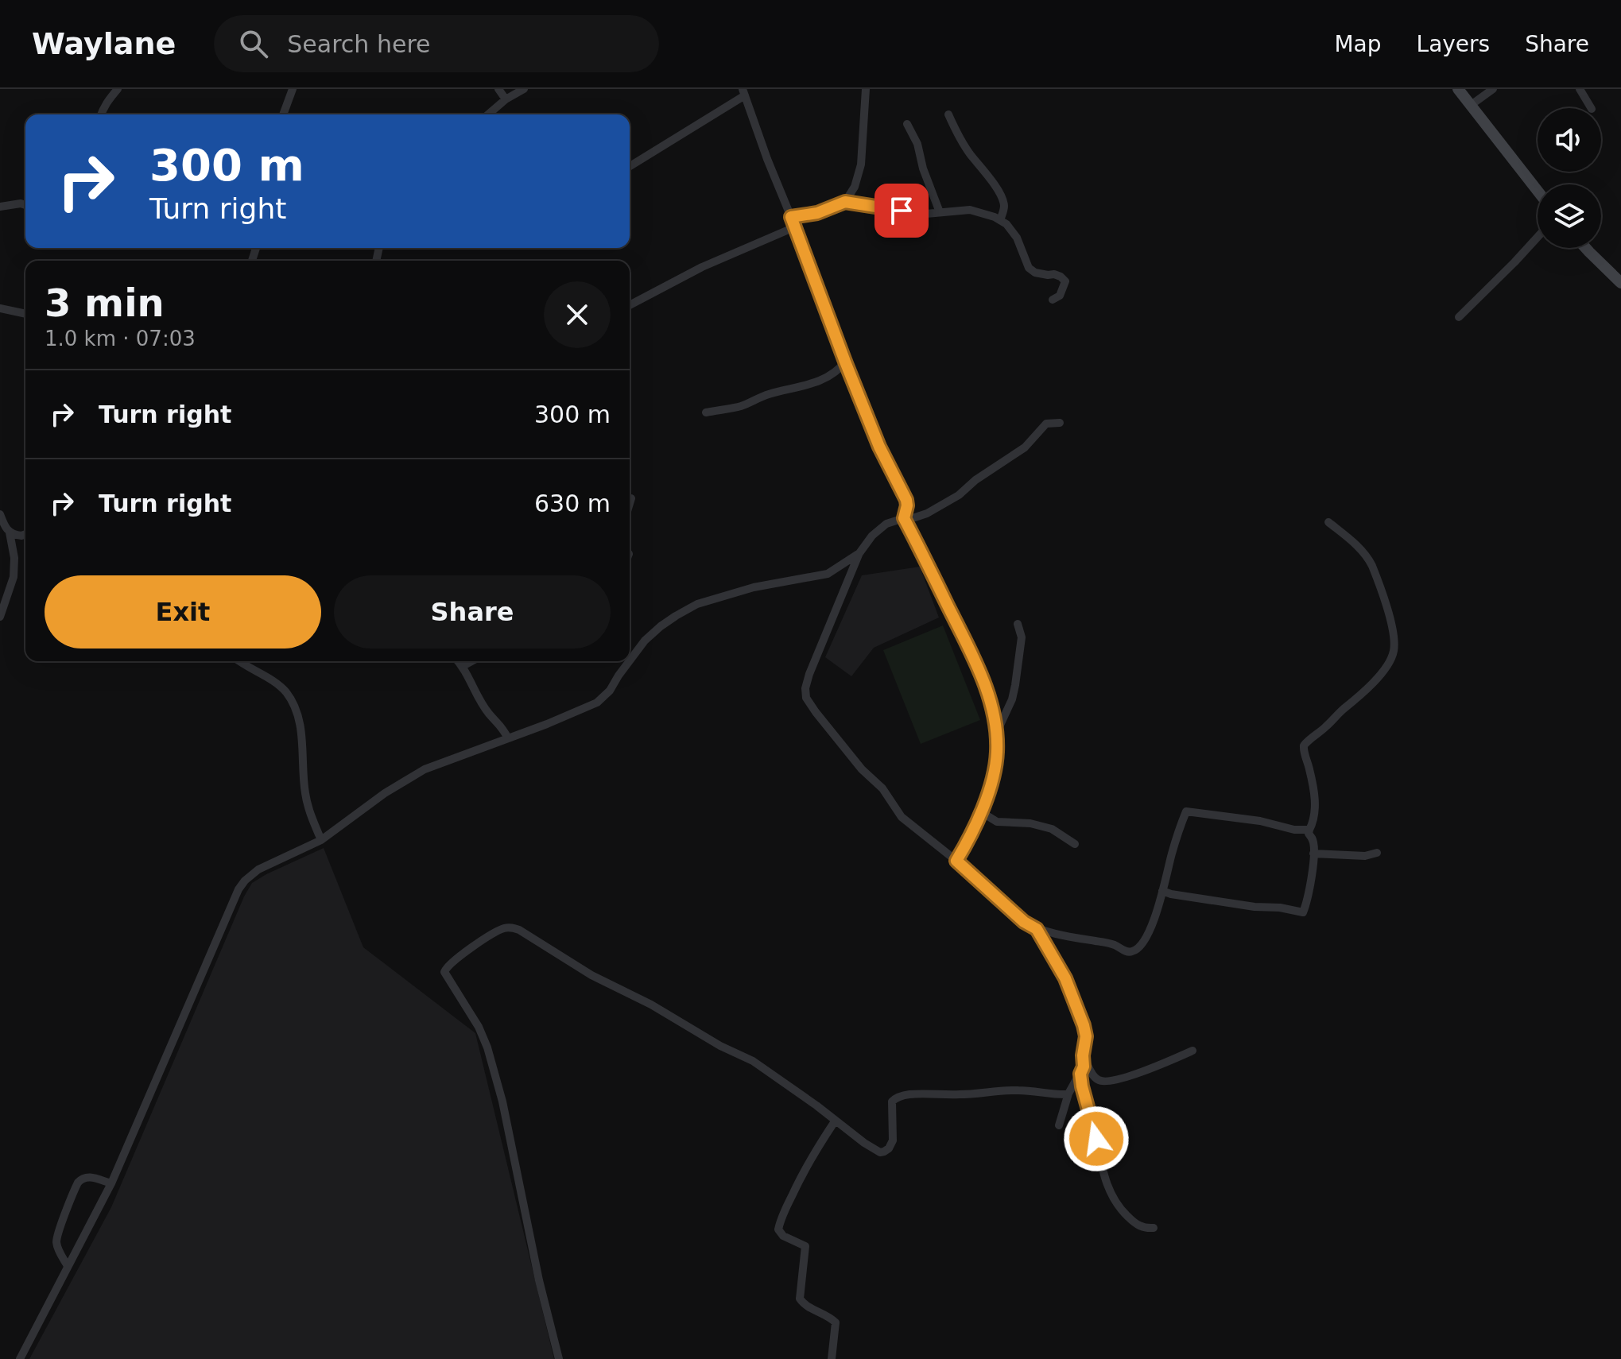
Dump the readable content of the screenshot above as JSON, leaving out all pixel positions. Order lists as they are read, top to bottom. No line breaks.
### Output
{"page":{"header":"Waylane","search":"Search here","nav":["Map","Layers","Share"],"turn":["300 m","Turn right"],"heading":["3 min","1.0 km · 07:03"],"list":[{"name":"Turn right","value":"300 m"},{"name":"Turn right","value":"630 m"}],"buttons":["Exit","Share"]}}
